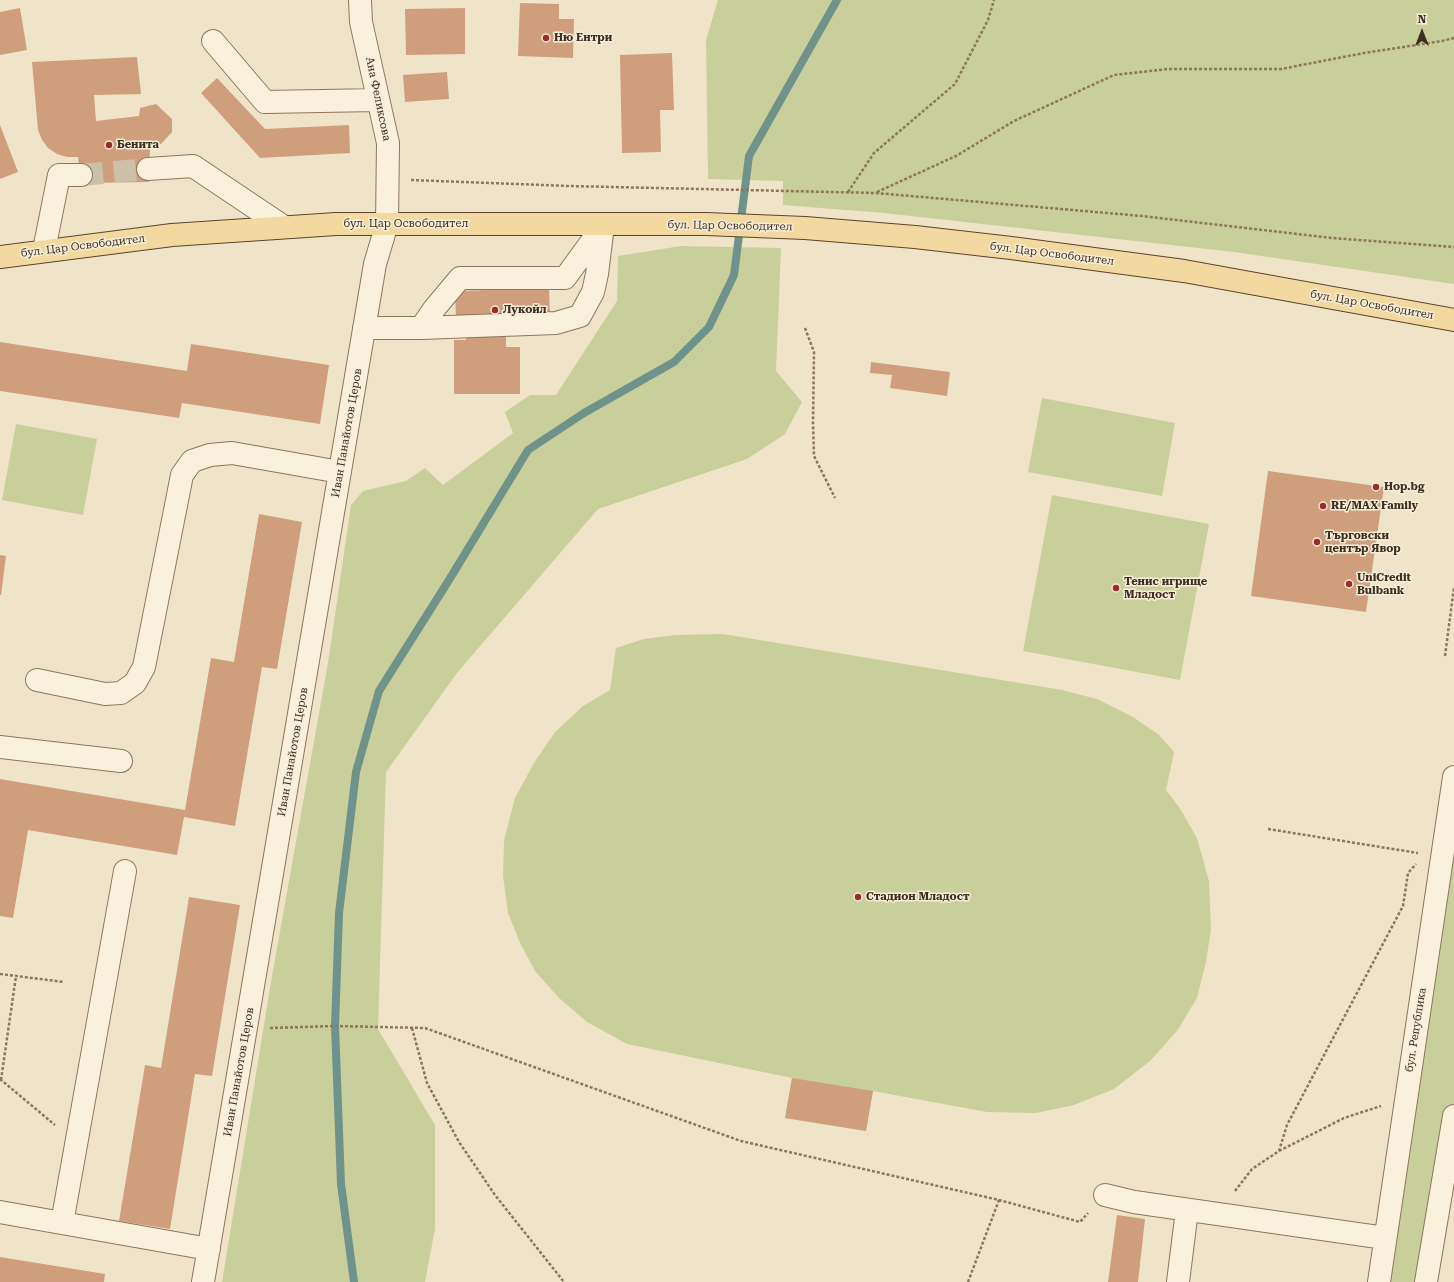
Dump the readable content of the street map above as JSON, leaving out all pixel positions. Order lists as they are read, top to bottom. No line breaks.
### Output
{"streets":{"main road":["бул. Цар Освободител"],"street":["Ана Феликсова","Иван Панайотов Церов","бул. Република"]},"crossings":[["Ана Феликсова","бул. Цар Освободител"],["Ана Феликсова","Иван Панайотов Церов"],["бул. Цар Освободител","Иван Панайотов Церов"]],"places":["Ню Ентри","Бенита","Лукойл","Hop.bg","RE/MAX Family","Търговски център Явор","UniCredit Bulbank","Тенис игрище Младост","Стадион Младост"],"north":"top"}
